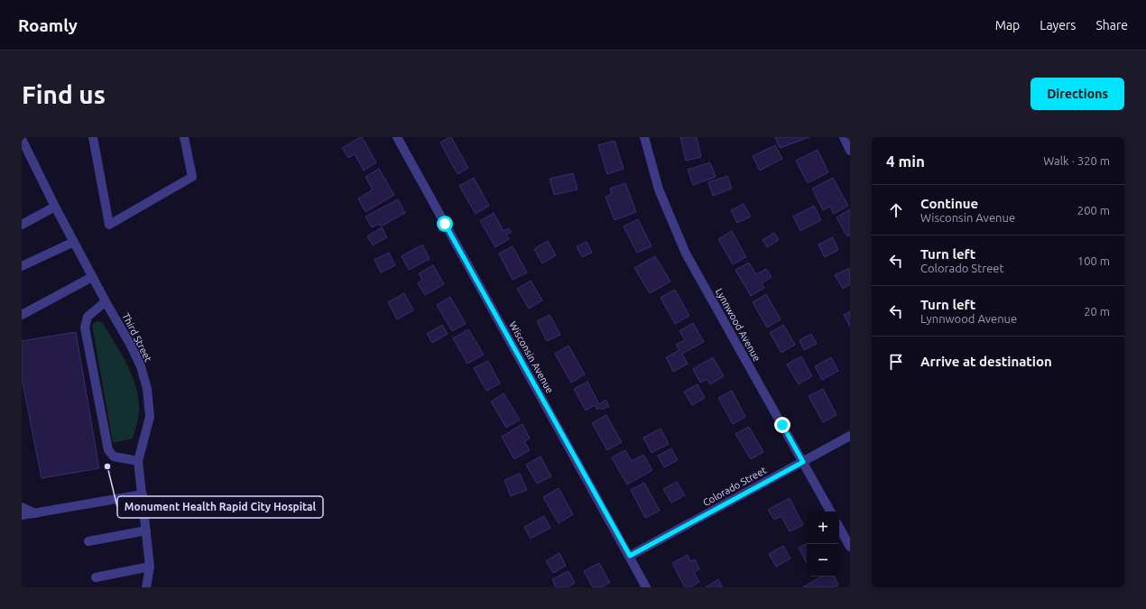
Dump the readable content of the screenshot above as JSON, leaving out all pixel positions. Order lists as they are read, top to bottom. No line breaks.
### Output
{"streets":{"street":["Lynnwood Avenue","Third Street","Wisconsin Avenue","Colorado Street"]},"crossings":[["Lynnwood Avenue","Colorado Street"],["Wisconsin Avenue","Colorado Street"]],"places":["Monument Health Rapid City Hospital"],"page":{"header":"Roamly","nav":["Map","Layers","Share"],"buttons":"Directions","title":"Find us","heading":["4 min","Walk · 320 m"],"list":[["Continue","Wisconsin Avenue","200 m"],["Turn left","Colorado Street","100 m"],["Turn left","Lynnwood Avenue","20 m"],"Arrive at destination"],"map_buttons":["+","−"]}}
